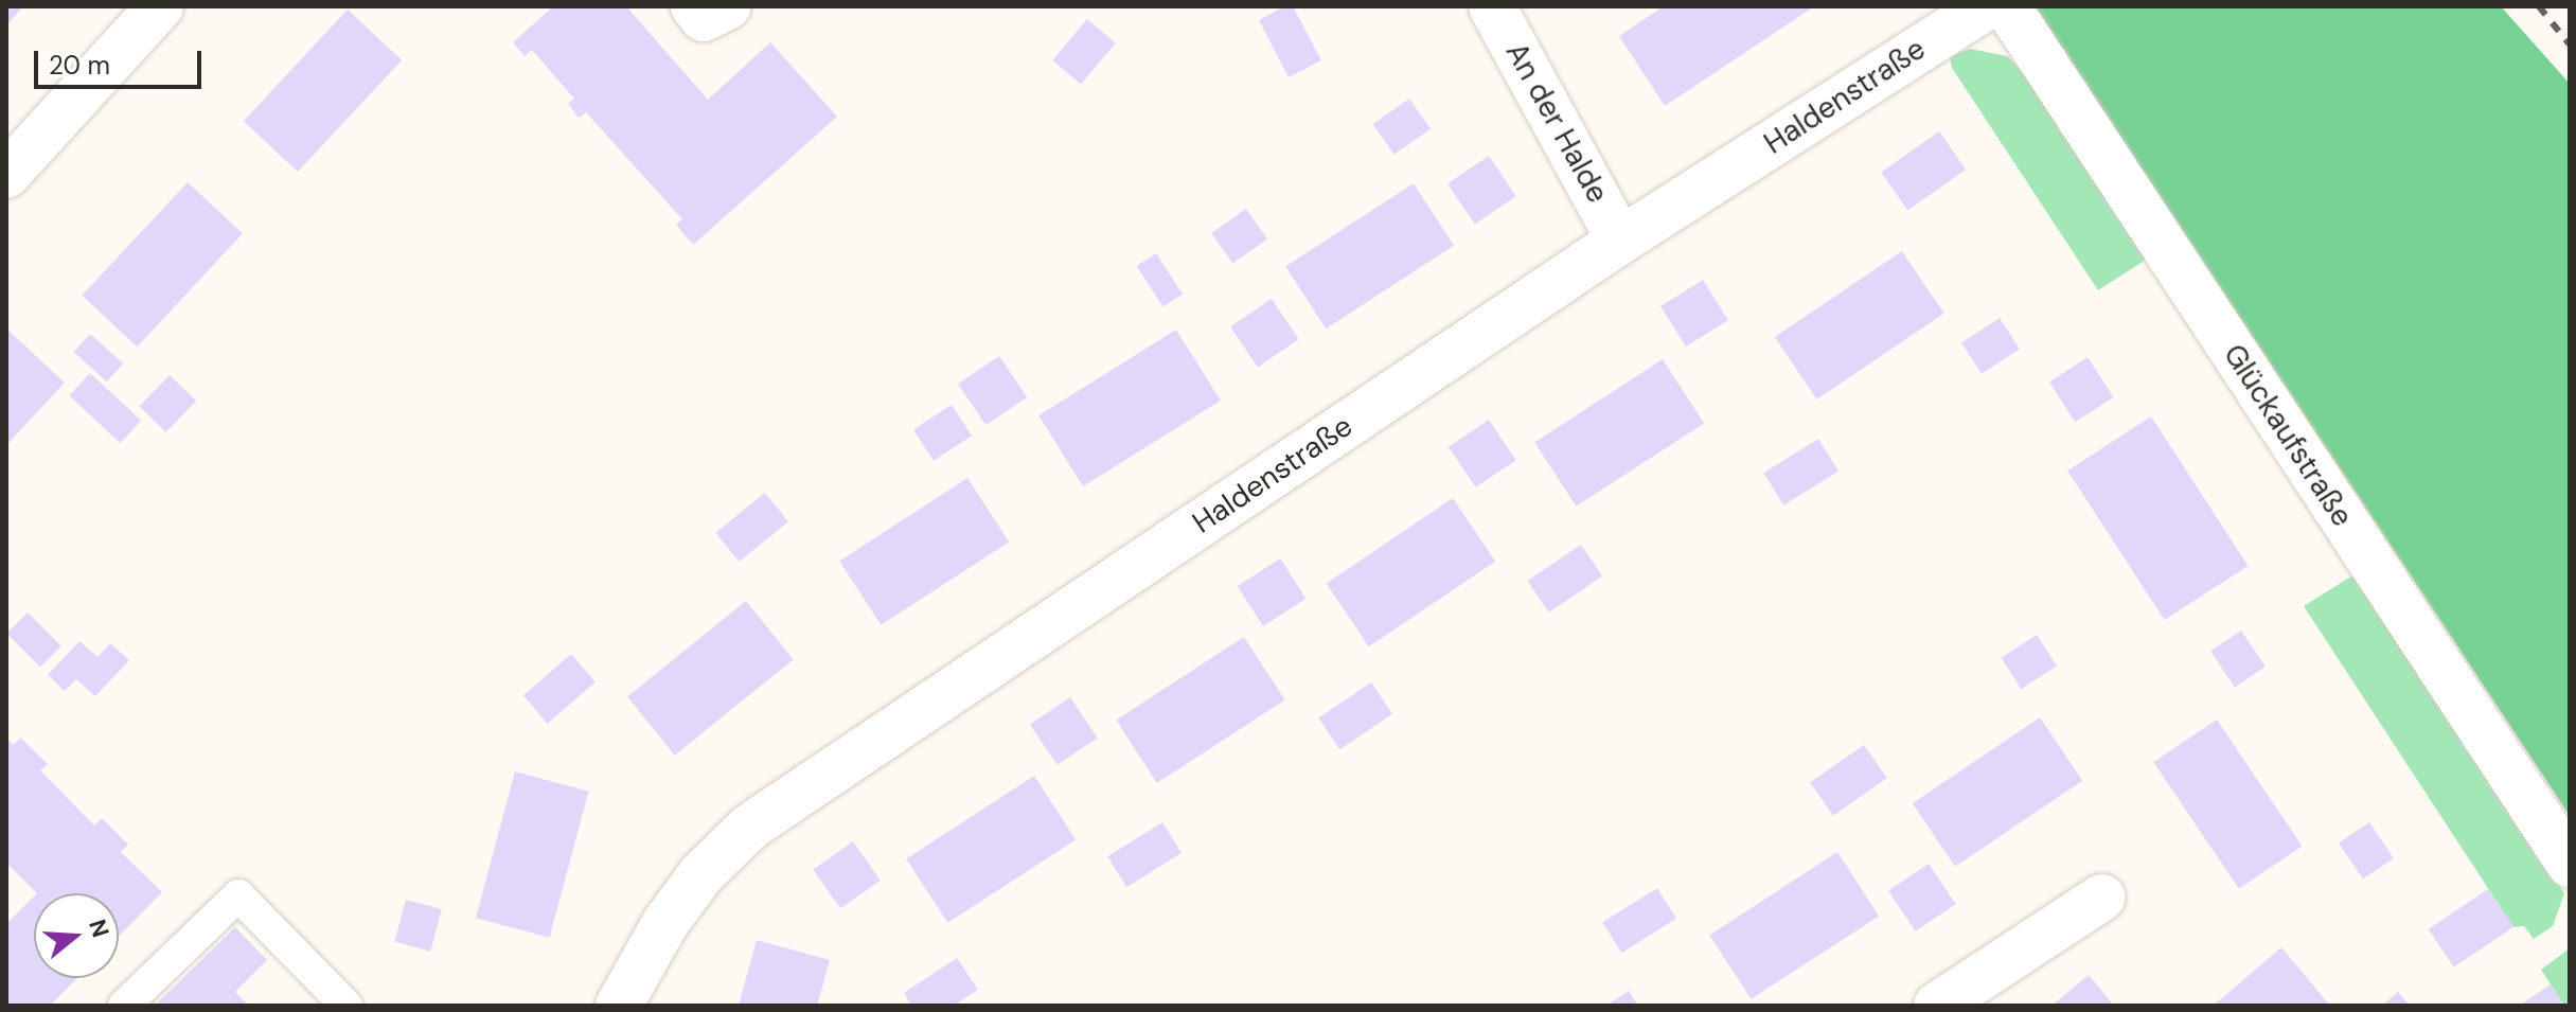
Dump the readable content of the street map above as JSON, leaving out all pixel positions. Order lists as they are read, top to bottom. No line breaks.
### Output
{"streets":{"street":["Haldenstraße","An der Halde","Glückaufstraße"]},"crossings":[["Haldenstraße","An der Halde"]],"scale_bar":"20 m","north":"right"}
